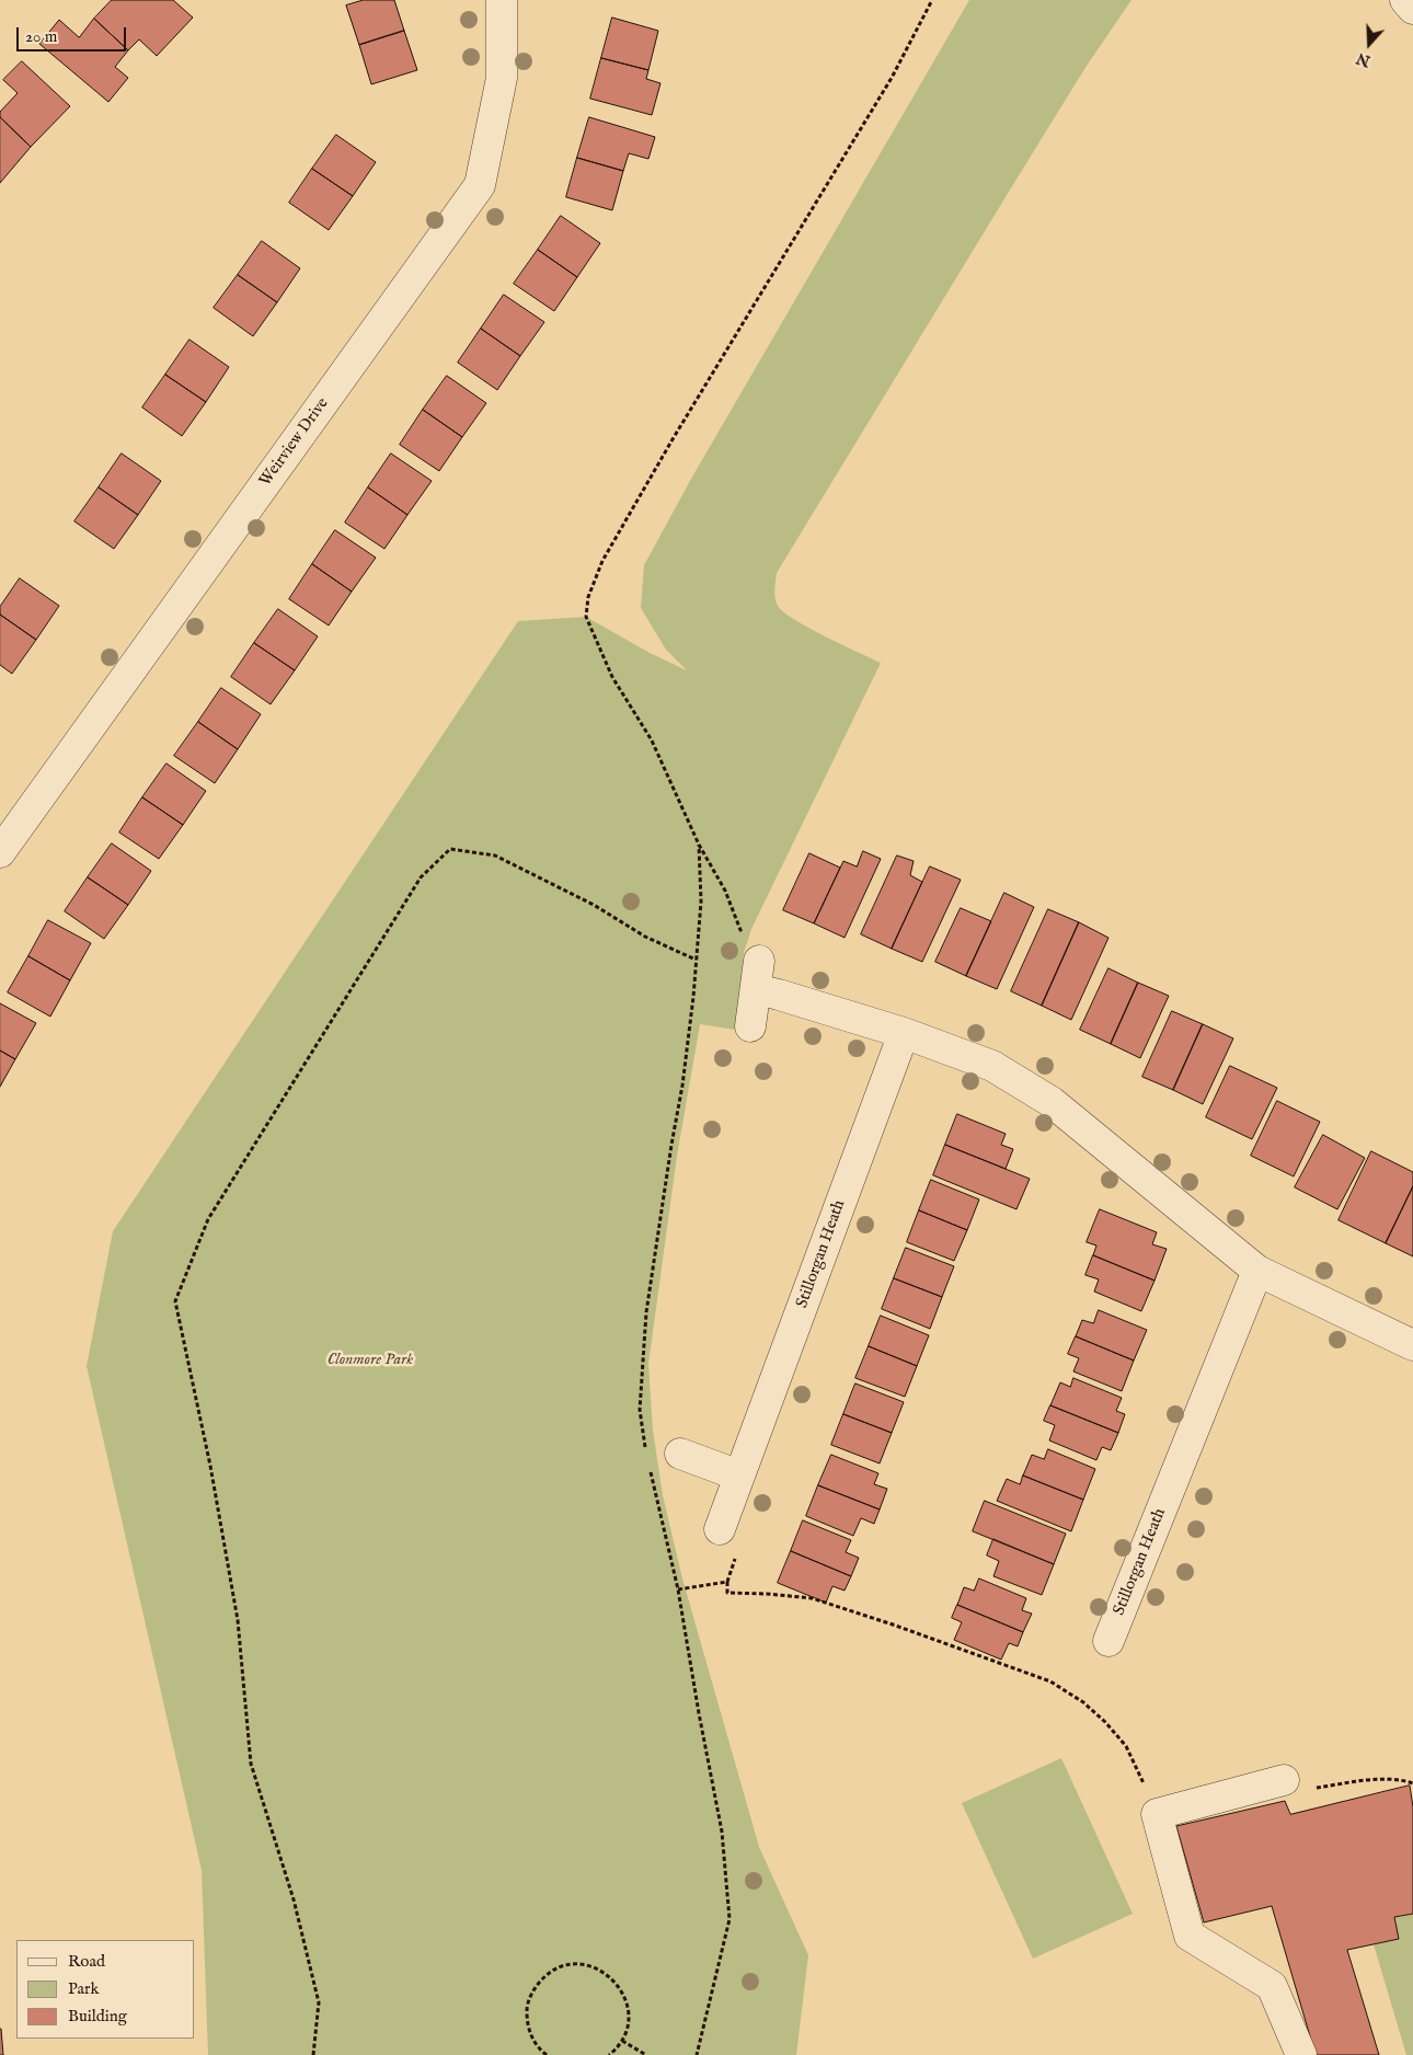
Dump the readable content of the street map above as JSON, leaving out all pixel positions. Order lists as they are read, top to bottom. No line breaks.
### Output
{"streets":{"street":["Weirview Drive","Stillorgan Heath"]},"parks":["Clonmore Park"],"legend":["Road","Park","Building"],"scale_bar":"20 m","north":"bottom"}
